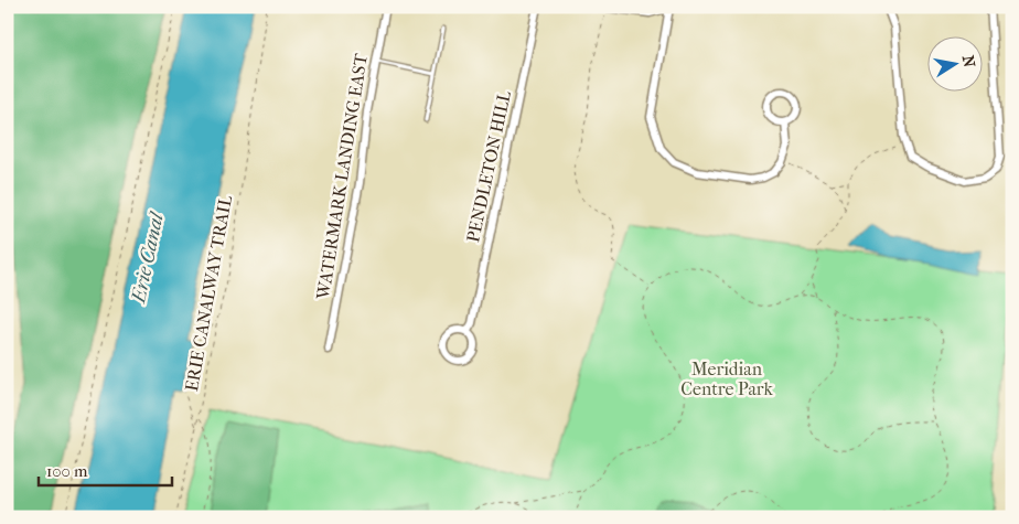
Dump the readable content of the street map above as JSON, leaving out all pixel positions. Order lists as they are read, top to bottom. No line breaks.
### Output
{"streets":{"street":["PENDLETON HILL","WATERMARK LANDING EAST"],"path":["ERIE CANALWAY TRAIL"]},"water":["Erie Canal"],"parks":["Meridian Centre Park"],"scale_bar":"100 m","north":"right"}
